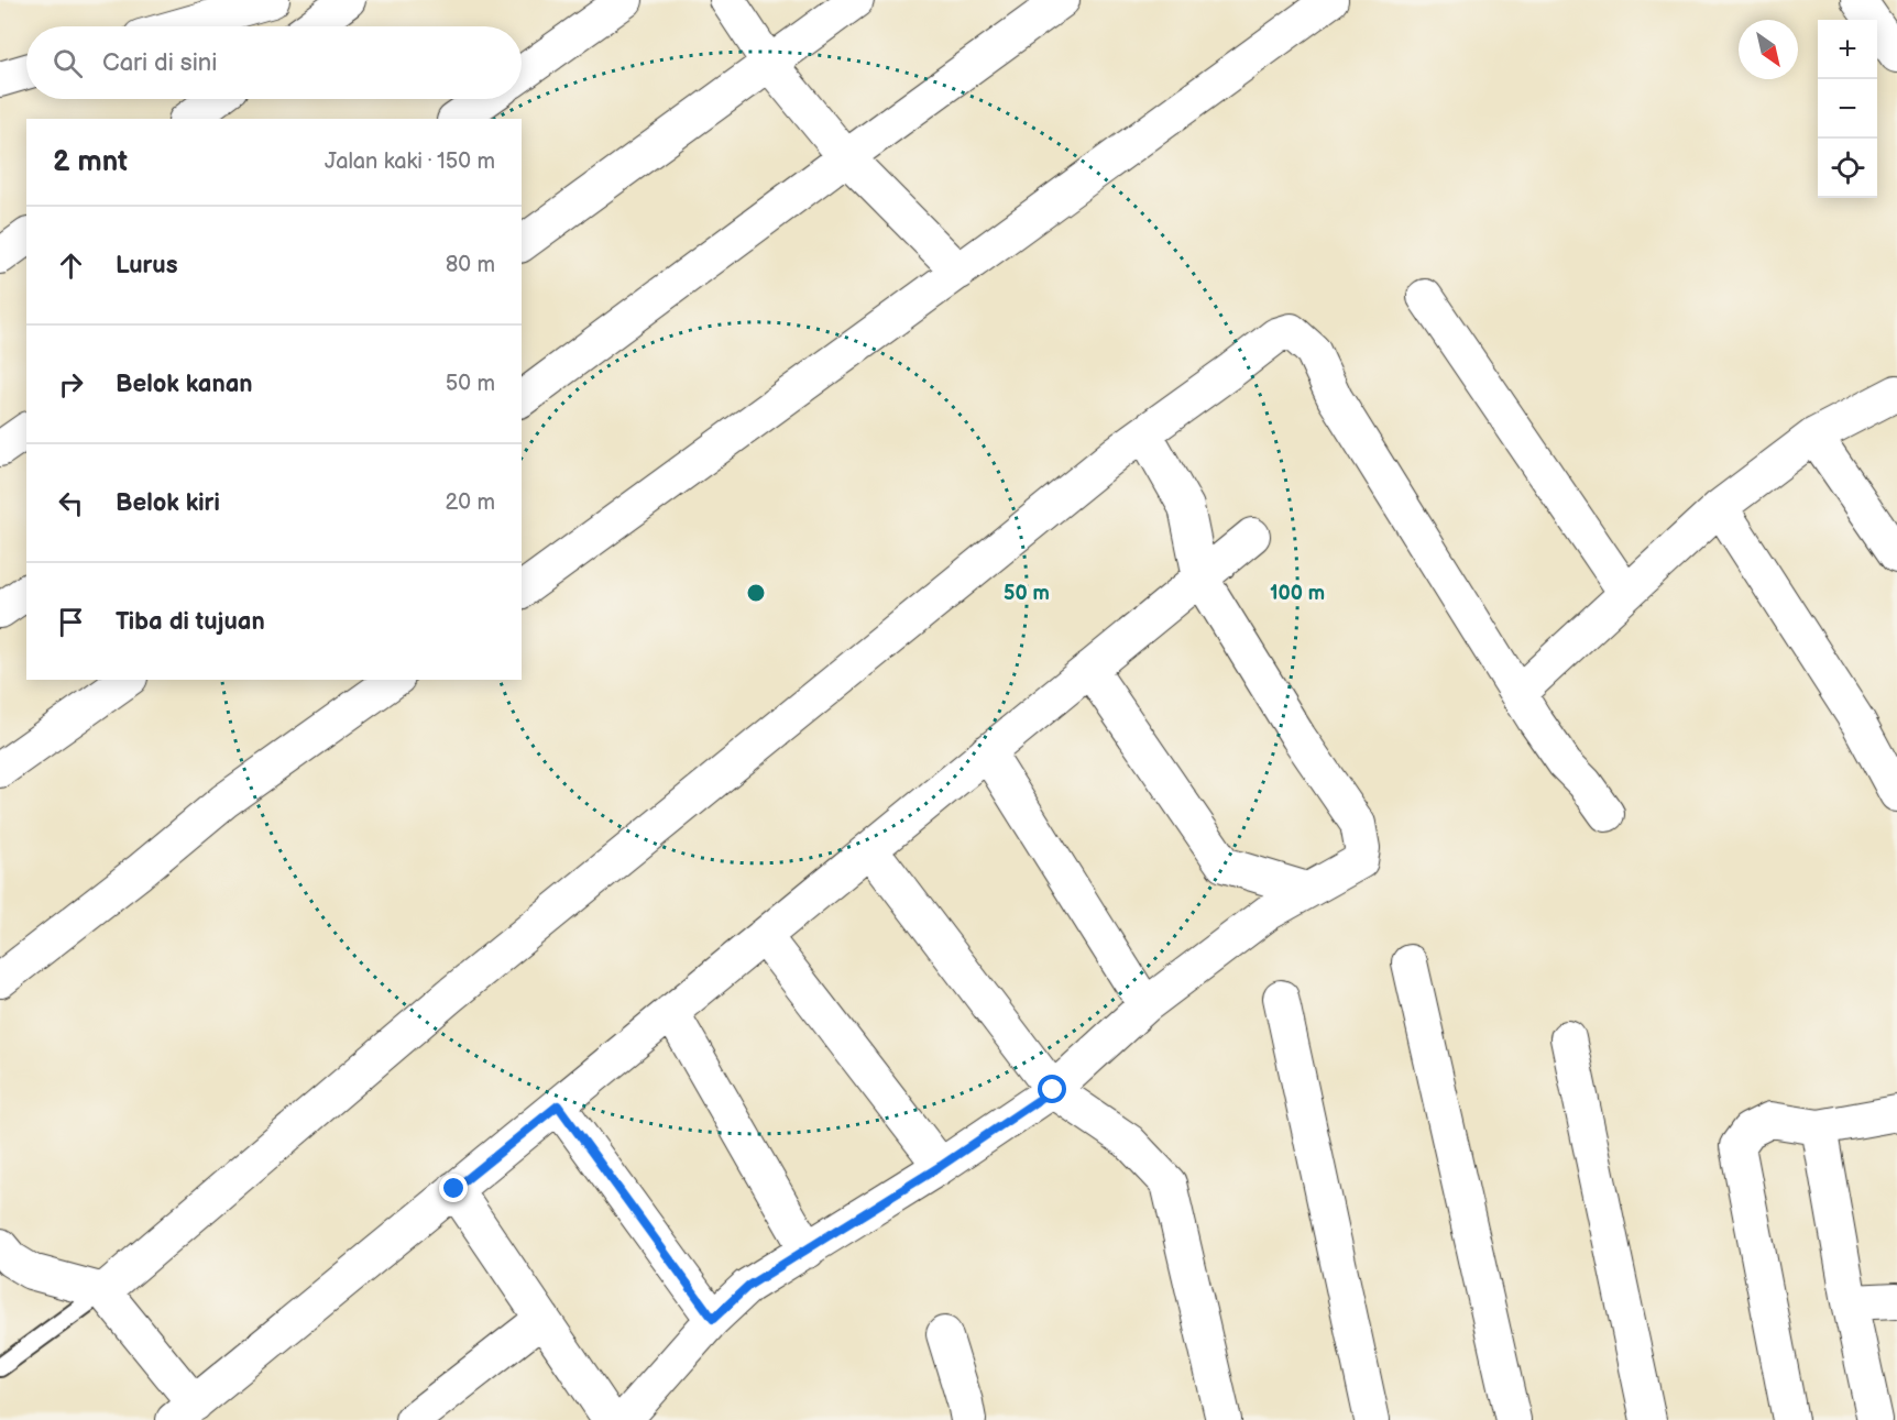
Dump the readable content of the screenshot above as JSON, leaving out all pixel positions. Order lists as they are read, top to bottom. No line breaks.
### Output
{"north":"bottom right","page":{"map_buttons":["+","−"],"search":"Cari di sini","heading":["2 mnt","Jalan kaki · 150 m"],"list":[["Lurus","80 m"],["Belok kanan","50 m"],["Belok kiri","20 m"],"Tiba di tujuan"]},"rings":["50 m","100 m"]}
